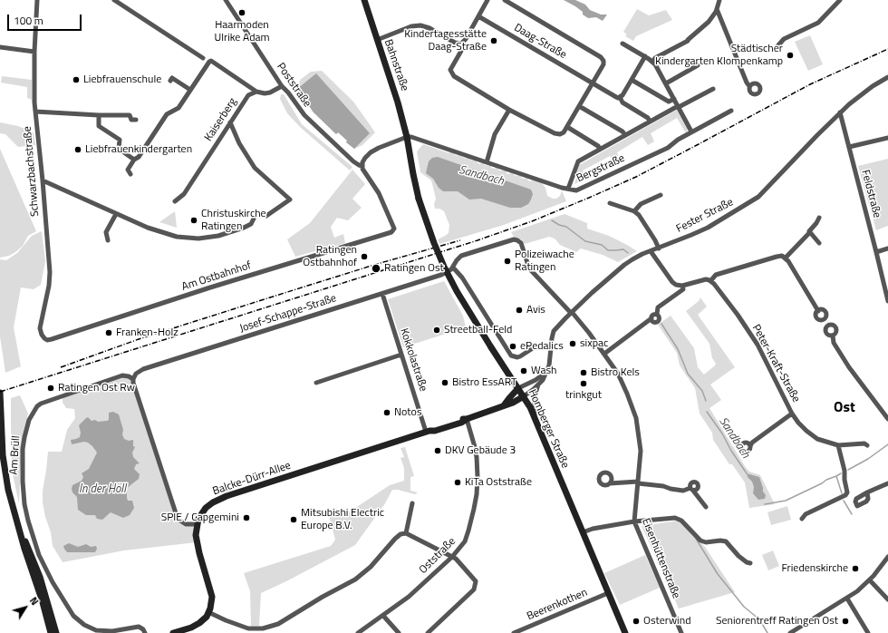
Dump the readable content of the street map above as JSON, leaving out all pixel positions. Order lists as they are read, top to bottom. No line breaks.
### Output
{"streets":{"main road":["Bahnstraße","Homberger Straße","Balcke-Dürr-Allee"],"street":["Daag-Straße","Poststraße","Kaiserberg","Bergstraße","Schwarzbachstraße","Feldstraße","Fester Straße","Am Ostbahnhof","Josef-Schappe-Straße","Kokkolastraße","Peter-Kraft-Straße","Am Brüll","Oststraße","Eisenhüttenstraße","Beerenkothen"]},"crossings":[["Bahnstraße","Bergstraße"],["Bahnstraße","Homberger Straße"],["Poststraße","Am Ostbahnhof"],["Bergstraße","Homberger Straße"],["Schwarzbachstraße","Am Ostbahnhof"],["Feldstraße","Fester Straße"],["Fester Straße","Josef-Schappe-Straße"],["Fester Straße","Homberger Straße"],["Fester Straße","Balcke-Dürr-Allee"],["Fester Straße","Eisenhüttenstraße"],["Josef-Schappe-Straße","Kokkolastraße"],["Josef-Schappe-Straße","Am Brüll"],["Josef-Schappe-Straße","Eisenhüttenstraße"],["Kokkolastraße","Balcke-Dürr-Allee"],["Homberger Straße","Balcke-Dürr-Allee"],["Homberger Straße","Beerenkothen"],["Balcke-Dürr-Allee","Oststraße"]],"districts":["Ost"],"water":["Sandbach","In der Höll"],"places":["Haarmoden Ulrike Adam","Kindertagesstätte Daag-Straße","Städtischer Kindergarten Klompenkamp","Liebfrauenschule","Liebfrauenkindergarten","Christuskirche Ratingen","Ratingen Ostbahnhof","Polizeiwache Ratingen","Ratingen Ost","Avis","Streetball-Feld","Franken-Holz","sixpac","ePedalics","Wash","Bistro Kels","Bistro EssART","trinkgut","Ratingen Ost Rw","Notos","DKV Gebäude 3","KiTa Oststraße","SPIE / Capgemini","Mitsubishi Electric Europe B.V.","Friedenskirche","Osterwind","Seniorentreff Ratingen Ost"],"scale_bar":"100 m","north":"top right"}
